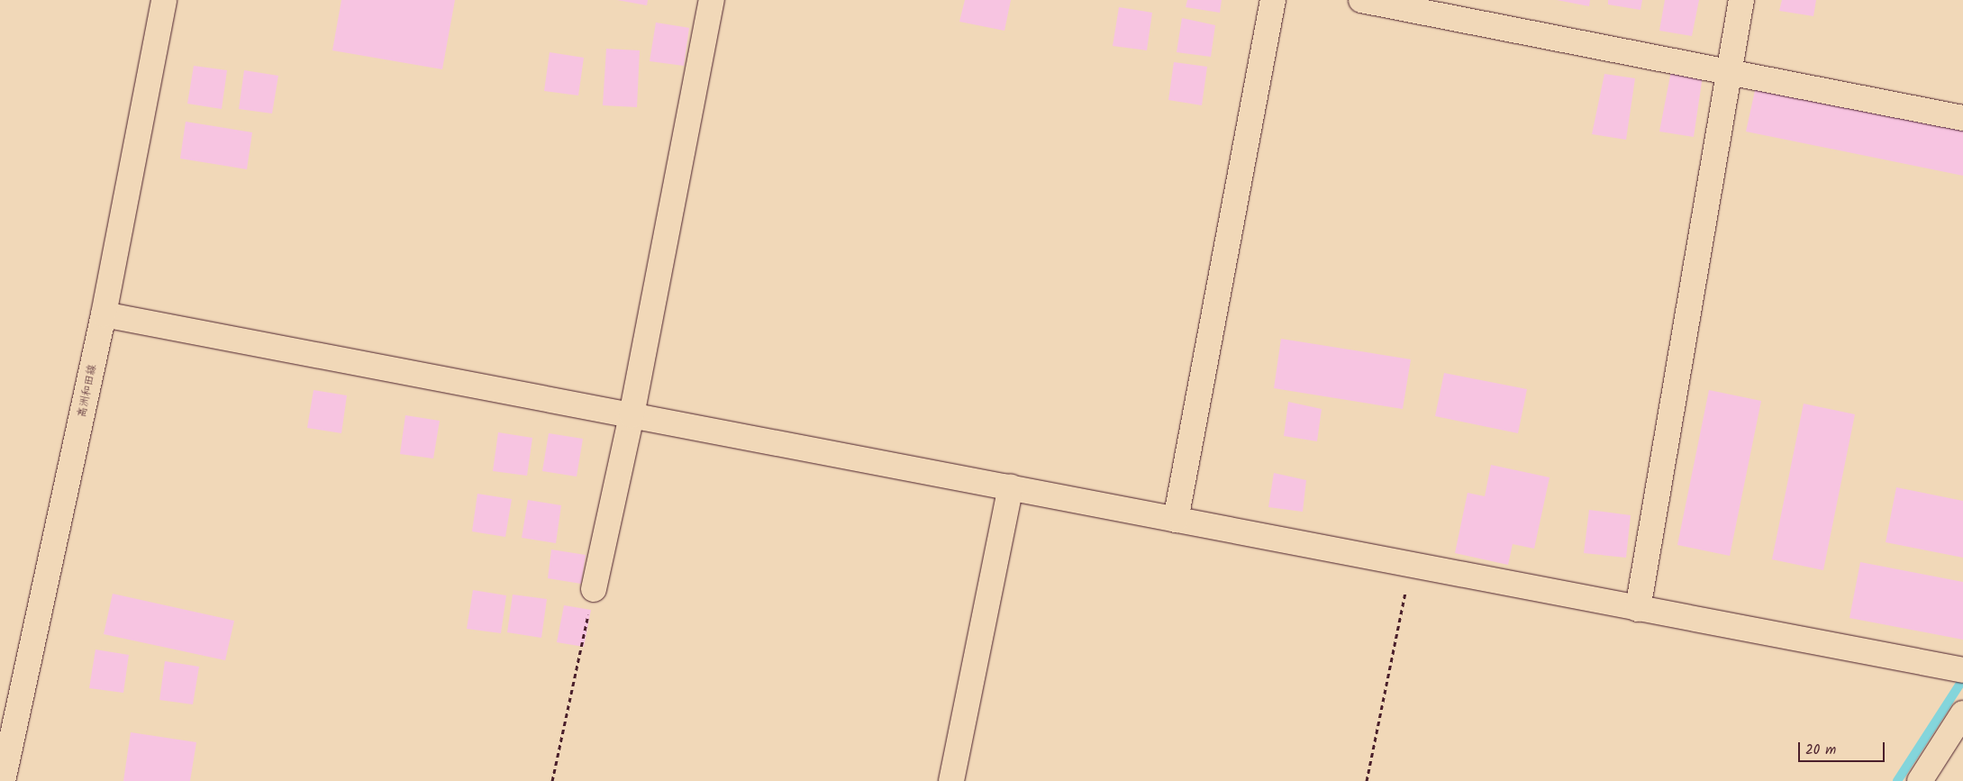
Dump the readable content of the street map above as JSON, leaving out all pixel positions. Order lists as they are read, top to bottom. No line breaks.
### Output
{"streets":{"street":["高洲和田線"]},"scale_bar":"20 m"}
